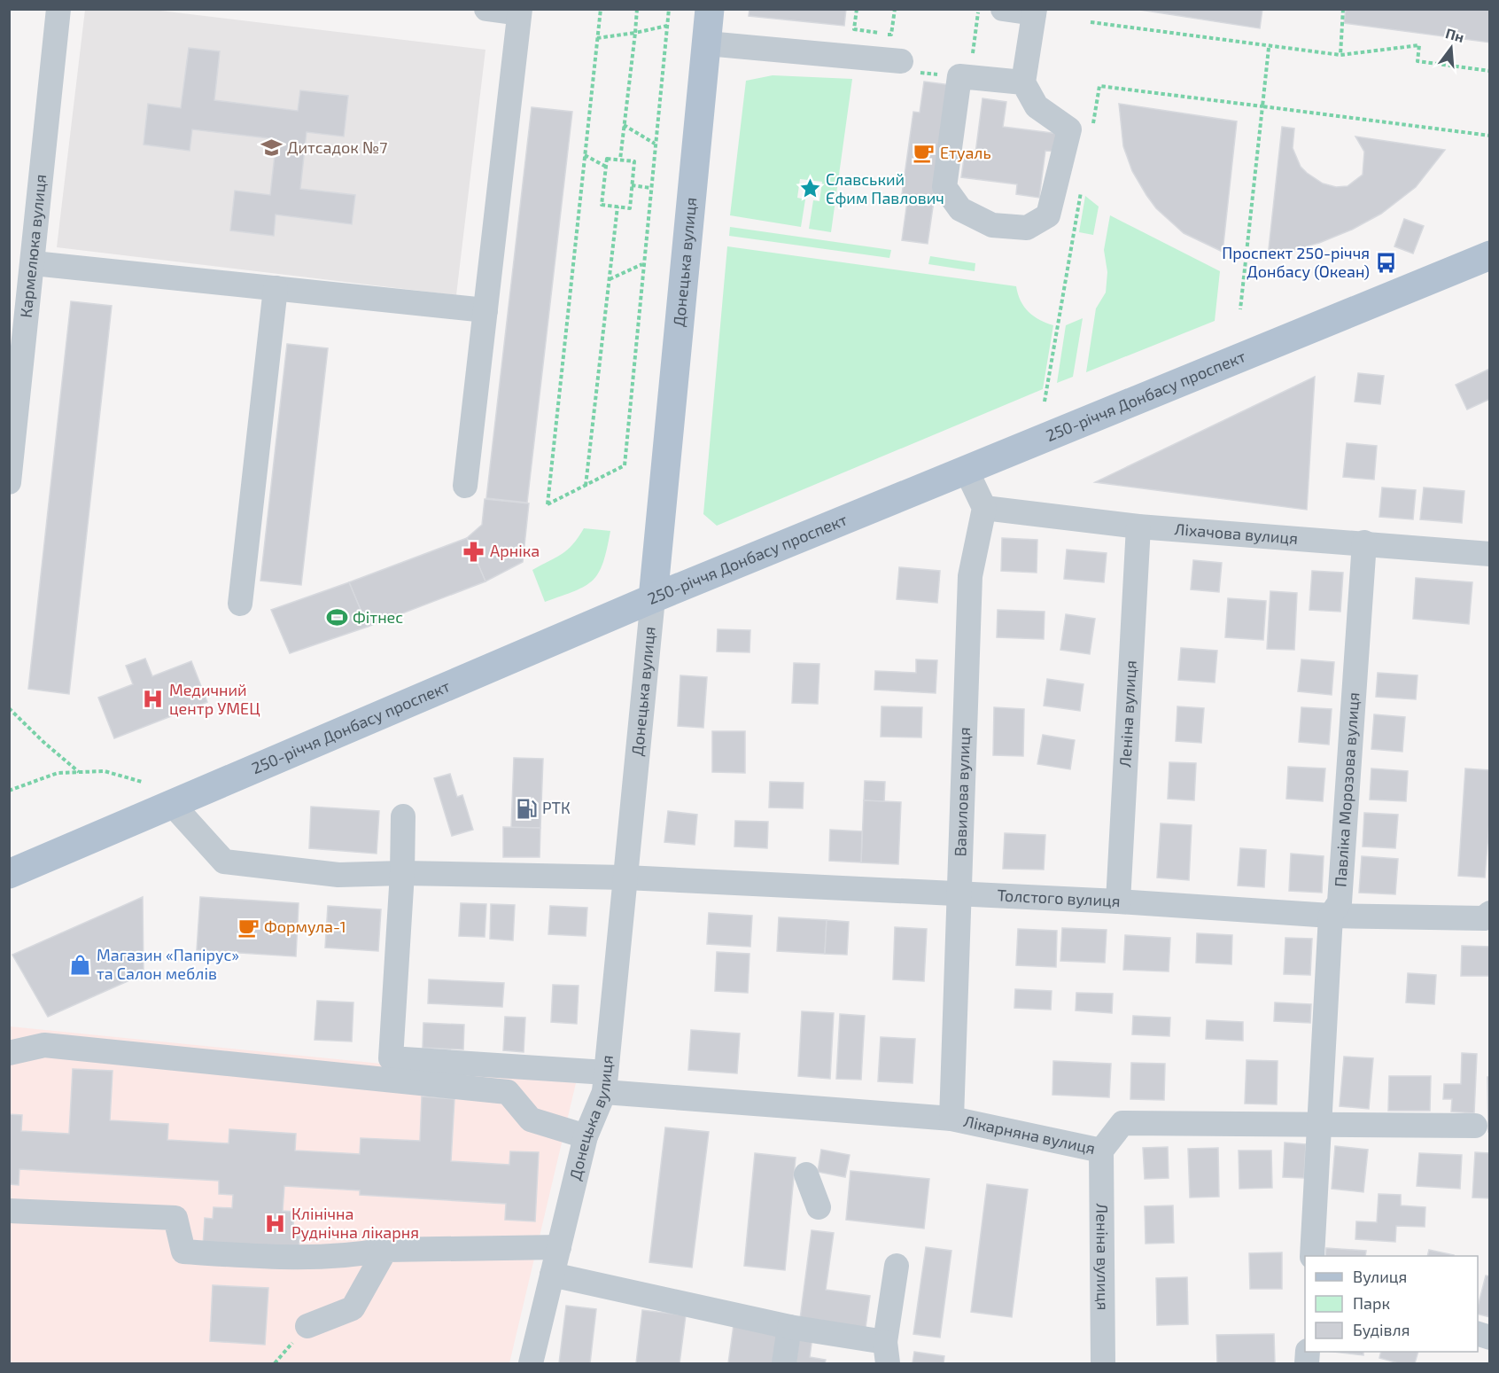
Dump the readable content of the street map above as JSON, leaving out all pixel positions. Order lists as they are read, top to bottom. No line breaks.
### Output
{"streets":{"main road":["Донецька вулиця","250-річчя Донбасу проспект"],"street":["Кармелюка вулиця","Ліхачова вулиця","Леніна вулиця","Павліка Морозова вулиця","Вавилова вулиця","Толстого вулиця","Лікарняна вулиця"]},"crossings":[["Донецька вулиця","250-річчя Донбасу проспект"],["Донецька вулиця","Толстого вулиця"],["Донецька вулиця","Лікарняна вулиця"],["250-річчя Донбасу проспект","Толстого вулиця"],["Ліхачова вулиця","Леніна вулиця"],["Ліхачова вулиця","Павліка Морозова вулиця"],["Ліхачова вулиця","Вавилова вулиця"],["Леніна вулиця","Толстого вулиця"],["Леніна вулиця","Лікарняна вулиця"],["Павліка Морозова вулиця","Толстого вулиця"],["Павліка Морозова вулиця","Лікарняна вулиця"],["Вавилова вулиця","Толстого вулиця"],["Вавилова вулиця","Лікарняна вулиця"],["Толстого вулиця","Лікарняна вулиця"]],"places":{"school or university":["Дитсадок №7"],"cafe":["Етуаль","Формула-1"],"place":["Славський Єфим Павлович"],"bus stop":["Проспект 250-річчя Донбасу (Океан)"],"pharmacy":["Арніка"],"sports":["Фітнес"],"hospital":["Медичний центр УМЕЦ","Клінічна Руднічна лікарня"],"fuel station":["РТК"],"shop":["Магазин «Папірус» та Салон меблів"]},"legend":["Вулиця","Парк","Будівля"],"north":"top"}
